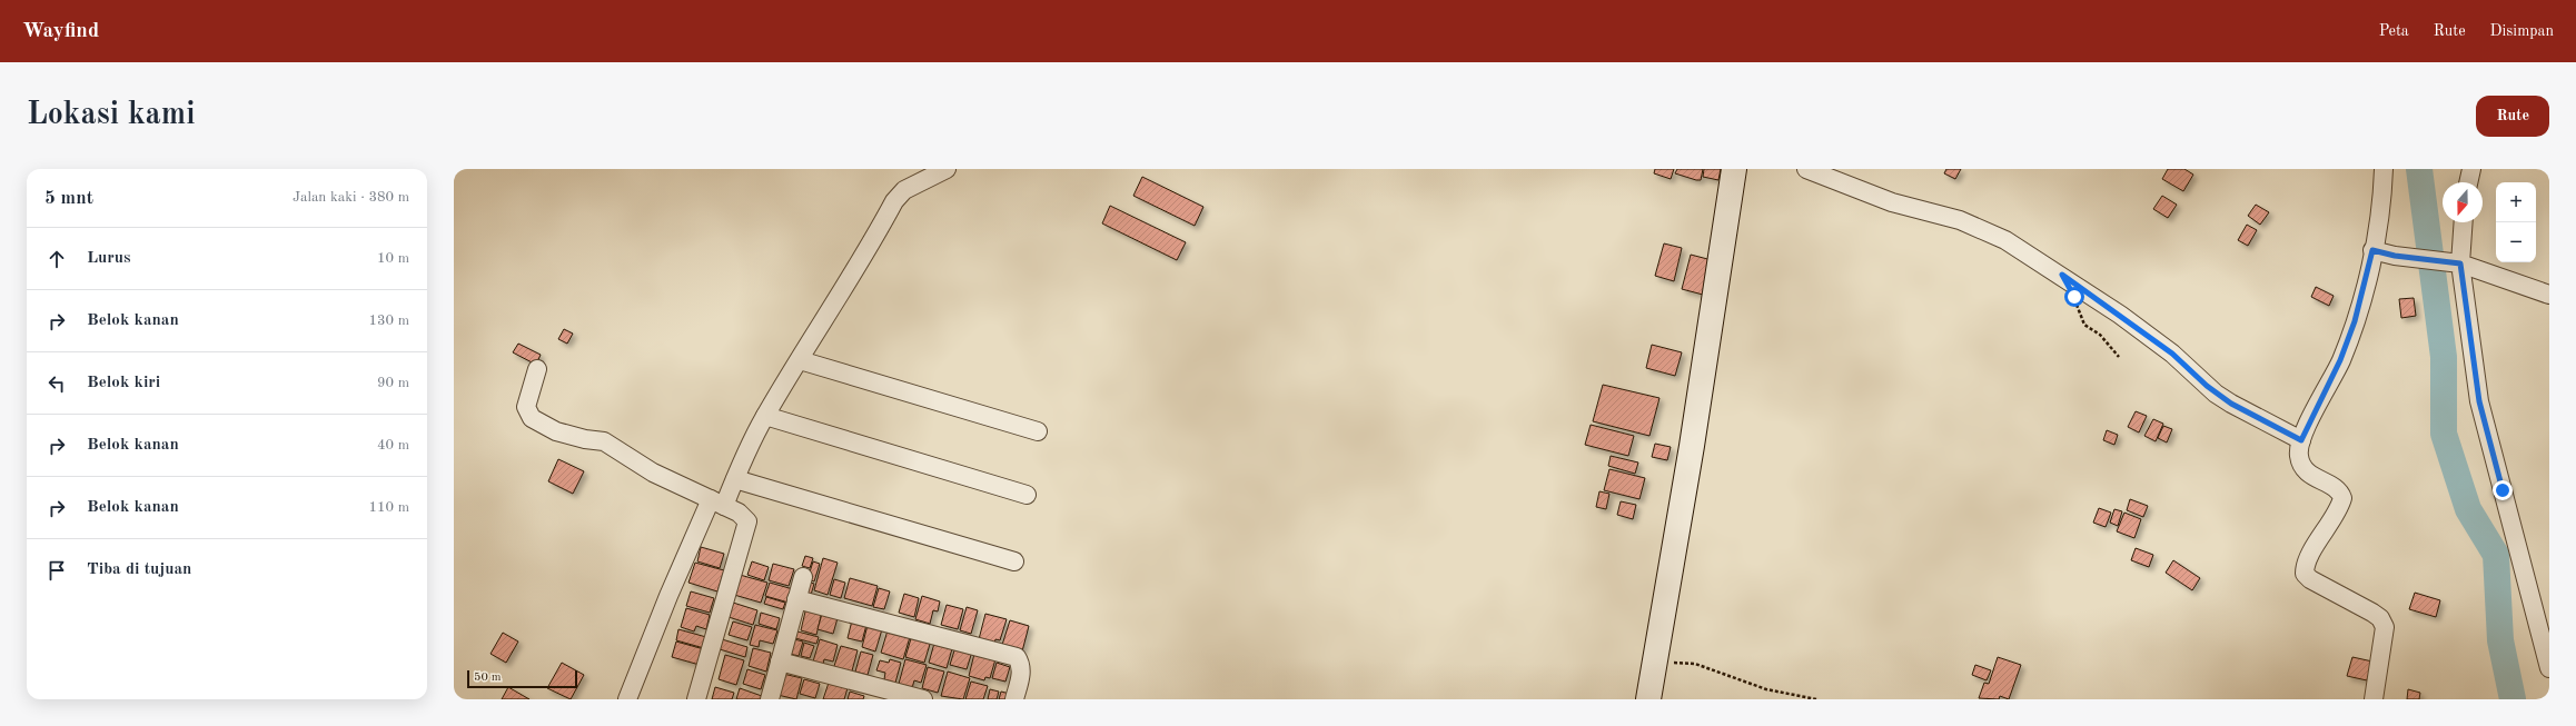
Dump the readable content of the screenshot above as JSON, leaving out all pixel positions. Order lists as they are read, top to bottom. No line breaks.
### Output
{"scale_bar":"50 m","north":"bottom","page":{"header":"Wayfind","nav":["Peta","Rute","Disimpan"],"buttons":"Rute","title":"Lokasi kami","heading":["5 mnt","Jalan kaki · 380 m"],"map_buttons":["+","−"],"list":[["Lurus","10 m"],["Belok kanan","130 m"],["Belok kiri","90 m"],["Belok kanan","40 m"],["Belok kanan","110 m"],"Tiba di tujuan"],"scale":"50 m"}}
